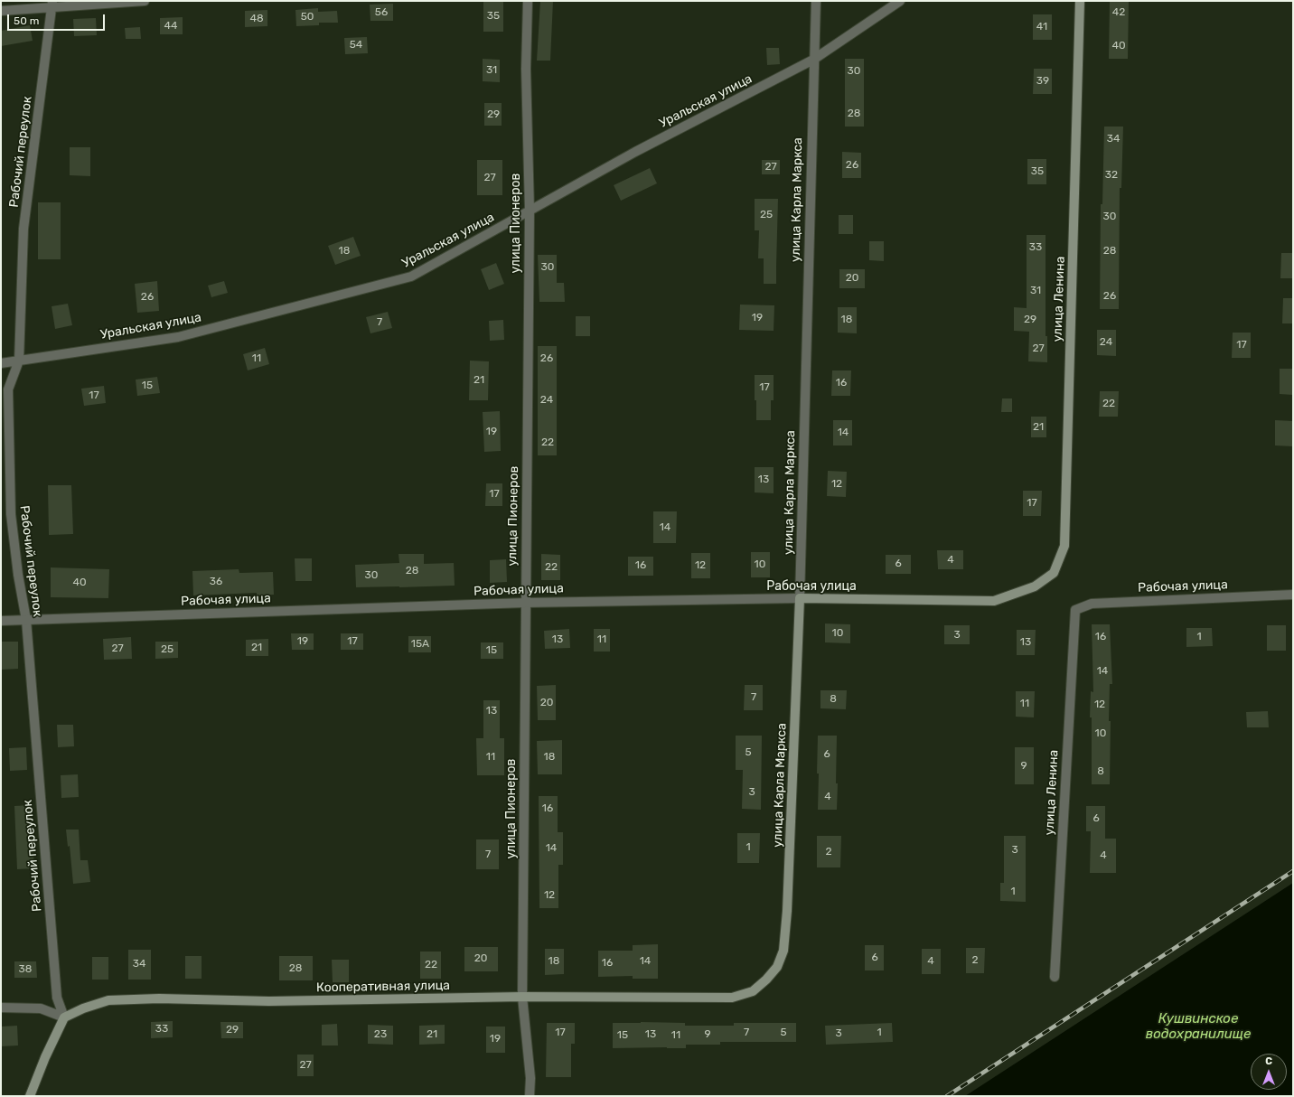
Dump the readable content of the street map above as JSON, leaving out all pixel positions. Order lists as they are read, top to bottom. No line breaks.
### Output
{"streets":{"main road":["улица Карла Маркса","улица Ленина","Рабочая улица","Кооперативная улица"],"street":["Уральская улица","Рабочий переулок","улица Пионеров"]},"crossings":[["Уральская улица","Рабочий переулок"],["Уральская улица","улица Карла Маркса"],["Уральская улица","улица Пионеров"],["Рабочий переулок","Рабочая улица"],["Рабочий переулок","Кооперативная улица"],["улица Карла Маркса","Рабочая улица"],["улица Карла Маркса","Кооперативная улица"],["улица Пионеров","Рабочая улица"],["улица Пионеров","Кооперативная улица"],["улица Ленина","Рабочая улица"]],"water":["Кушвинское водохранилище"],"house_numbers":["56","42","35","50","48","44","41","54","40","31","30","39","28","29","34","26","27","35","32","27","25","30","33","18","28","30","20","31","26","26","19","18","29","7","24","17","27","11","26","21","16","15","17","17","24","22","21","19","14","22","13","12","17","17","14","4","6","10","16","12","22","28","30","36","40","10","3","16","1","13","11","19","17","13","15А","21","27","25","15","14","7","8","20","11","12","13","10","5","6","11","18","9","8","3","4","16","6","1","14","3","2","7","4","1","12","6","20","2","18","14","4","16","34","22","28","38","33","29","17","7","5","1","3","23","21","13","9","15","11","19","27"],"scale_bar":"50 m","north":"top"}
